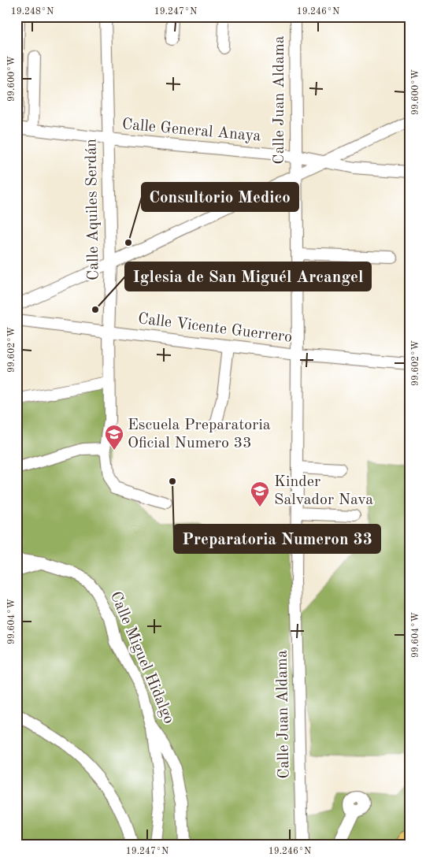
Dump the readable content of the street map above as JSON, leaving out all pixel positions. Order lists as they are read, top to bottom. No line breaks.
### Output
{"streets":{"street":["Calle Juan Aldama","Calle General Anaya","Calle Aquiles Serdán","Calle Vicente Guerrero","Calle Miguel Hidalgo"]},"crossings":[["Calle Juan Aldama","Calle General Anaya"],["Calle Juan Aldama","Calle Vicente Guerrero"],["Calle General Anaya","Calle Aquiles Serdán"],["Calle Aquiles Serdán","Calle Vicente Guerrero"]],"places":{"other":["Consultorio Medico","Iglesia de San Miguél Arcangel","Preparatoria Numeron 33"],"school or university":["Escuela Preparatoria Oficial Numero 33","Kinder Salvador Nava"]},"coordinates":["19.248°N","19.247°N","19.246°N","99.600°W","99.602°W","99.604°W"]}
